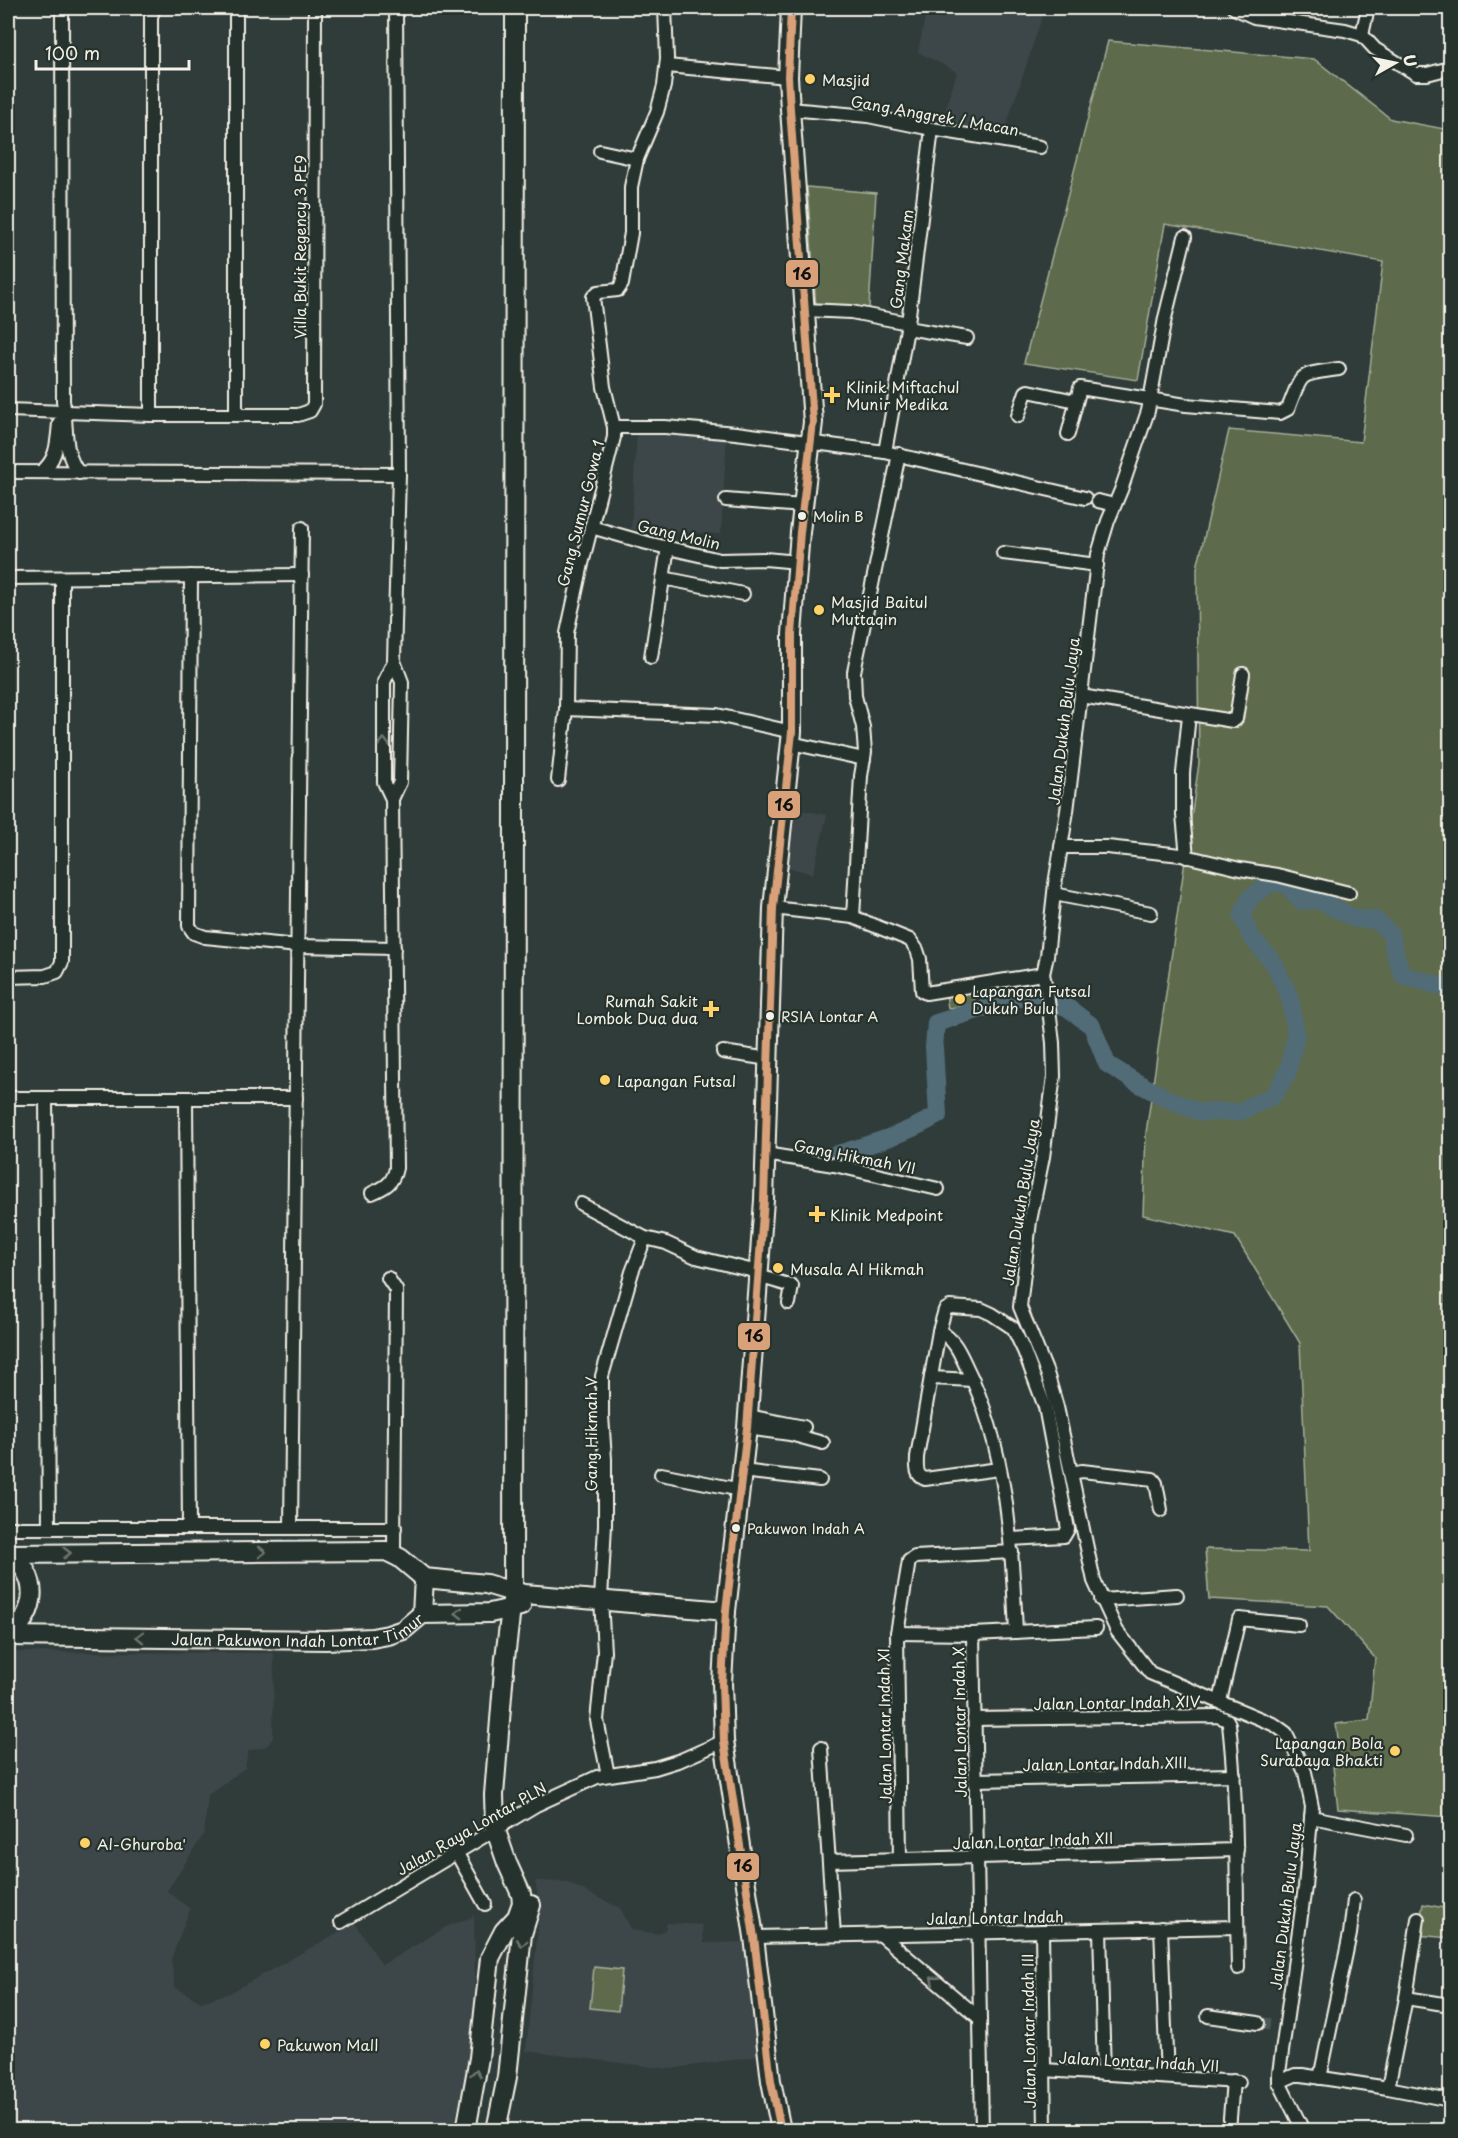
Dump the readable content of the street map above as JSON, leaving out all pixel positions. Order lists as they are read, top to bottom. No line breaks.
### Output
{"streets":{"street":["Gang Anggrek / Macan","Villa Bukit Regency 3 PE9","Gang Makam","Gang Sumur Gowa 1","Gang Molin","Jalan Dukuh Bulu Jaya","Gang Hikmah VII","Gang Hikmah V","Jalan Pakuwon Indah Lontar Timur","Jalan Lontar Indah XIV","Jalan Lontar Indah X","Jalan Lontar Indah XI","Jalan Lontar Indah XIII","Jalan Raya Lontar PLN","Jalan Lontar Indah XII","Jalan Lontar Indah","Jalan Lontar Indah III","Jalan Lontar Indah VII"]},"crossings":[["Gang Anggrek / Macan","Gang Makam"],["Gang Sumur Gowa 1","Gang Molin"],["Gang Hikmah V","Jalan Raya Lontar PLN"],["Jalan Lontar Indah XIV","Jalan Lontar Indah X"],["Jalan Lontar Indah XIV","Jalan Lontar Indah XIII"],["Jalan Lontar Indah XIV","Jalan Lontar Indah XII"],["Jalan Lontar Indah XIV","Jalan Lontar Indah"],["Jalan Lontar Indah X","Jalan Lontar Indah XI"],["Jalan Lontar Indah X","Jalan Lontar Indah XIII"],["Jalan Lontar Indah X","Jalan Lontar Indah XII"],["Jalan Lontar Indah X","Jalan Lontar Indah"],["Jalan Lontar Indah XI","Jalan Lontar Indah XII"],["Jalan Lontar Indah","Jalan Lontar Indah III"],["Jalan Lontar Indah III","Jalan Lontar Indah VII"]],"places":{"other":["Masjid","Molin B","Masjid Baitul Muttaqin","Lapangan Futsal Dukuh Bulu","RSIA Lontar A","Lapangan Futsal","Musala Al Hikmah","Pakuwon Indah A","Lapangan Bola Surabaya Bhakti","Al-Ghuroba'","Pakuwon Mall"],"health":["Klinik Miftachul Munir Medika","Rumah Sakit Lombok Dua dua","Klinik Medpoint"]},"lines":["transit line 16"],"scale_bar":"100 m","north":"right"}
